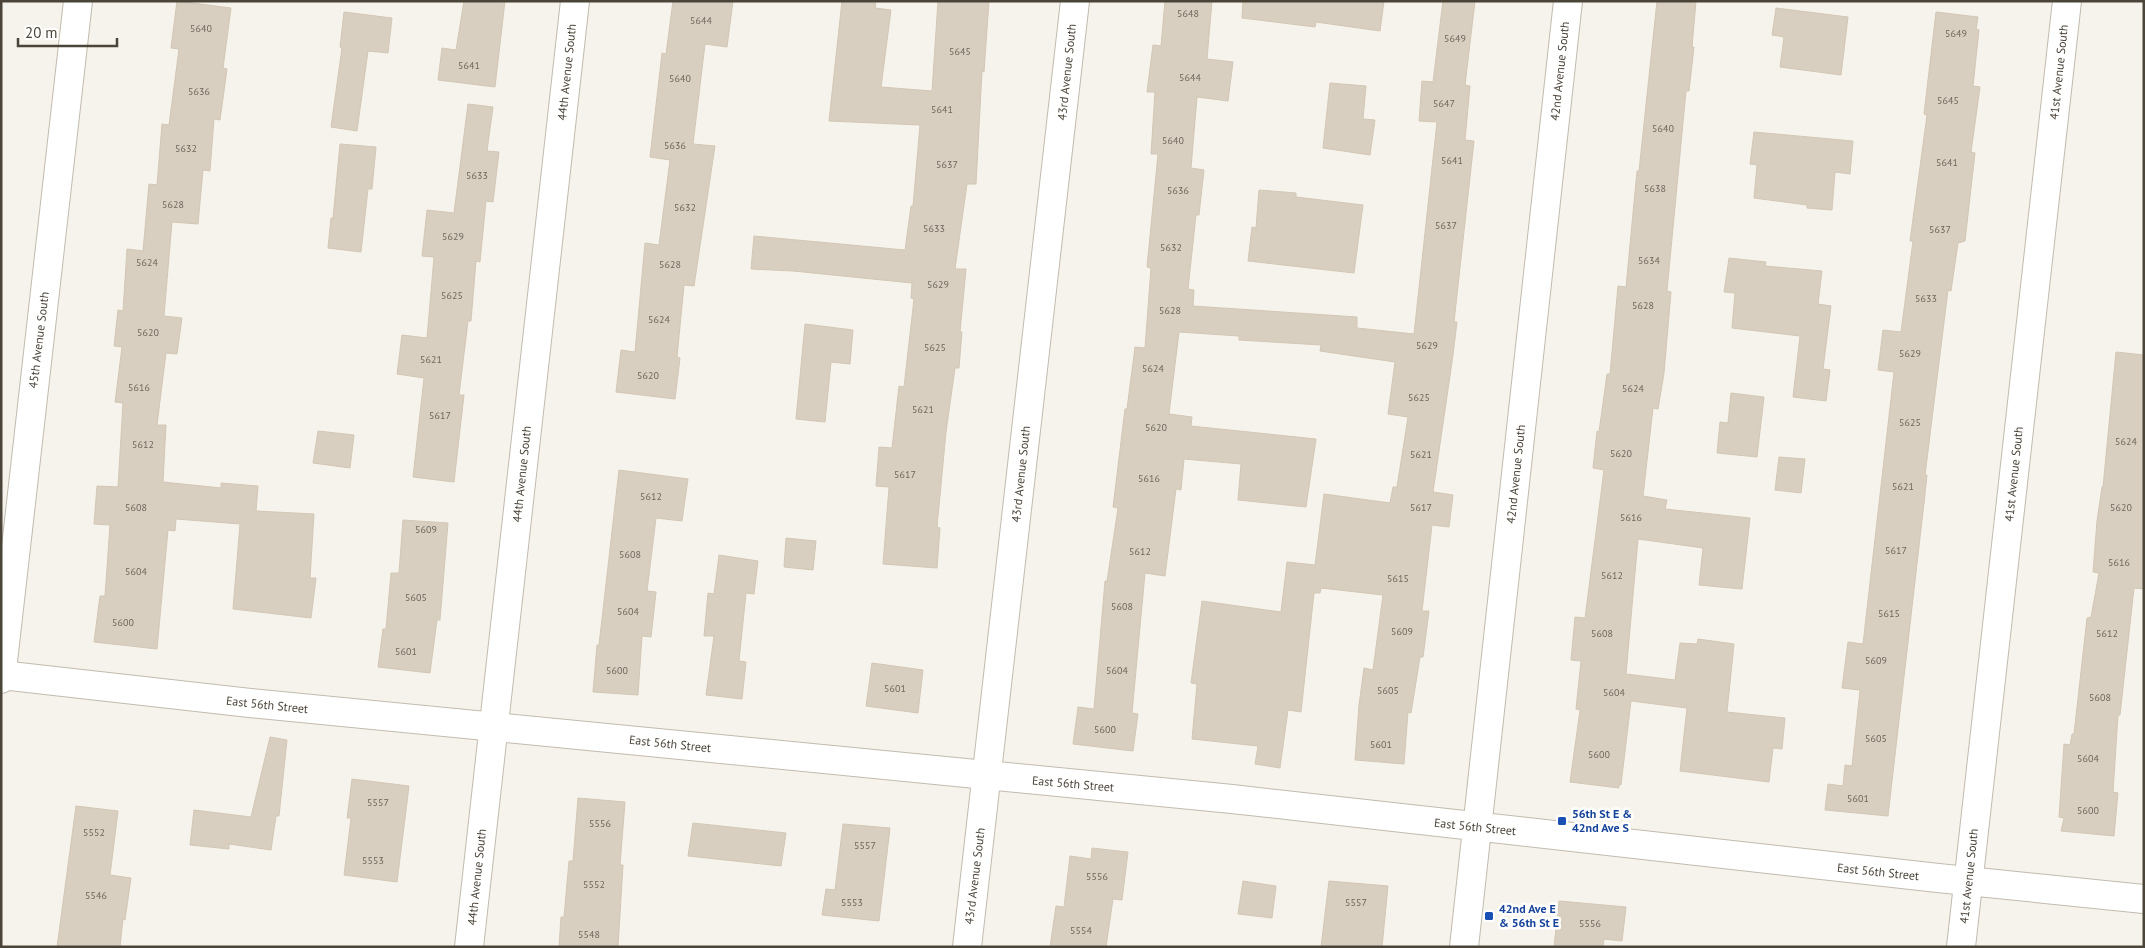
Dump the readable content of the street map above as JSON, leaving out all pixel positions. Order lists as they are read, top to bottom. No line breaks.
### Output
{"streets":{"street":["42nd Avenue South","44th Avenue South","43rd Avenue South","41st Avenue South","45th Avenue South","East 56th Street"]},"crossings":[["42nd Avenue South","East 56th Street"],["44th Avenue South","East 56th Street"],["43rd Avenue South","East 56th Street"],["41st Avenue South","East 56th Street"],["45th Avenue South","East 56th Street"]],"places":{"transit":["56th St E & 42nd Ave S","42nd Ave E & 56th St E"]},"house_numbers":["5648","5644","5640","5649","5649","5645","5641","5644","5640","5636","5645","5647","5641","5640","5640","5636","5632","5641","5641","5637","5633","5638","5636","5628","5632","5637","5633","5637","5629","5632","5634","5624","5628","5629","5625","5633","5628","5628","5624","5620","5629","5625","5629","5621","5624","5620","5616","5624","5625","5621","5617","5625","5620","5624","5612","5620","5621","5617","5616","5621","5612","5608","5617","5620","5616","5609","5617","5612","5608","5616","5604","5612","5615","5605","5608","5604","5615","5600","5609","5608","5612","5601","5609","5600","5604","5601","5605","5604","5608","5600","5605","5601","5600","5604","5601","5557","5600","5556","5552","5557","5553","5556","5552","5546","5553","5557","5556","5554","5548"],"scale_bar":"20 m"}
